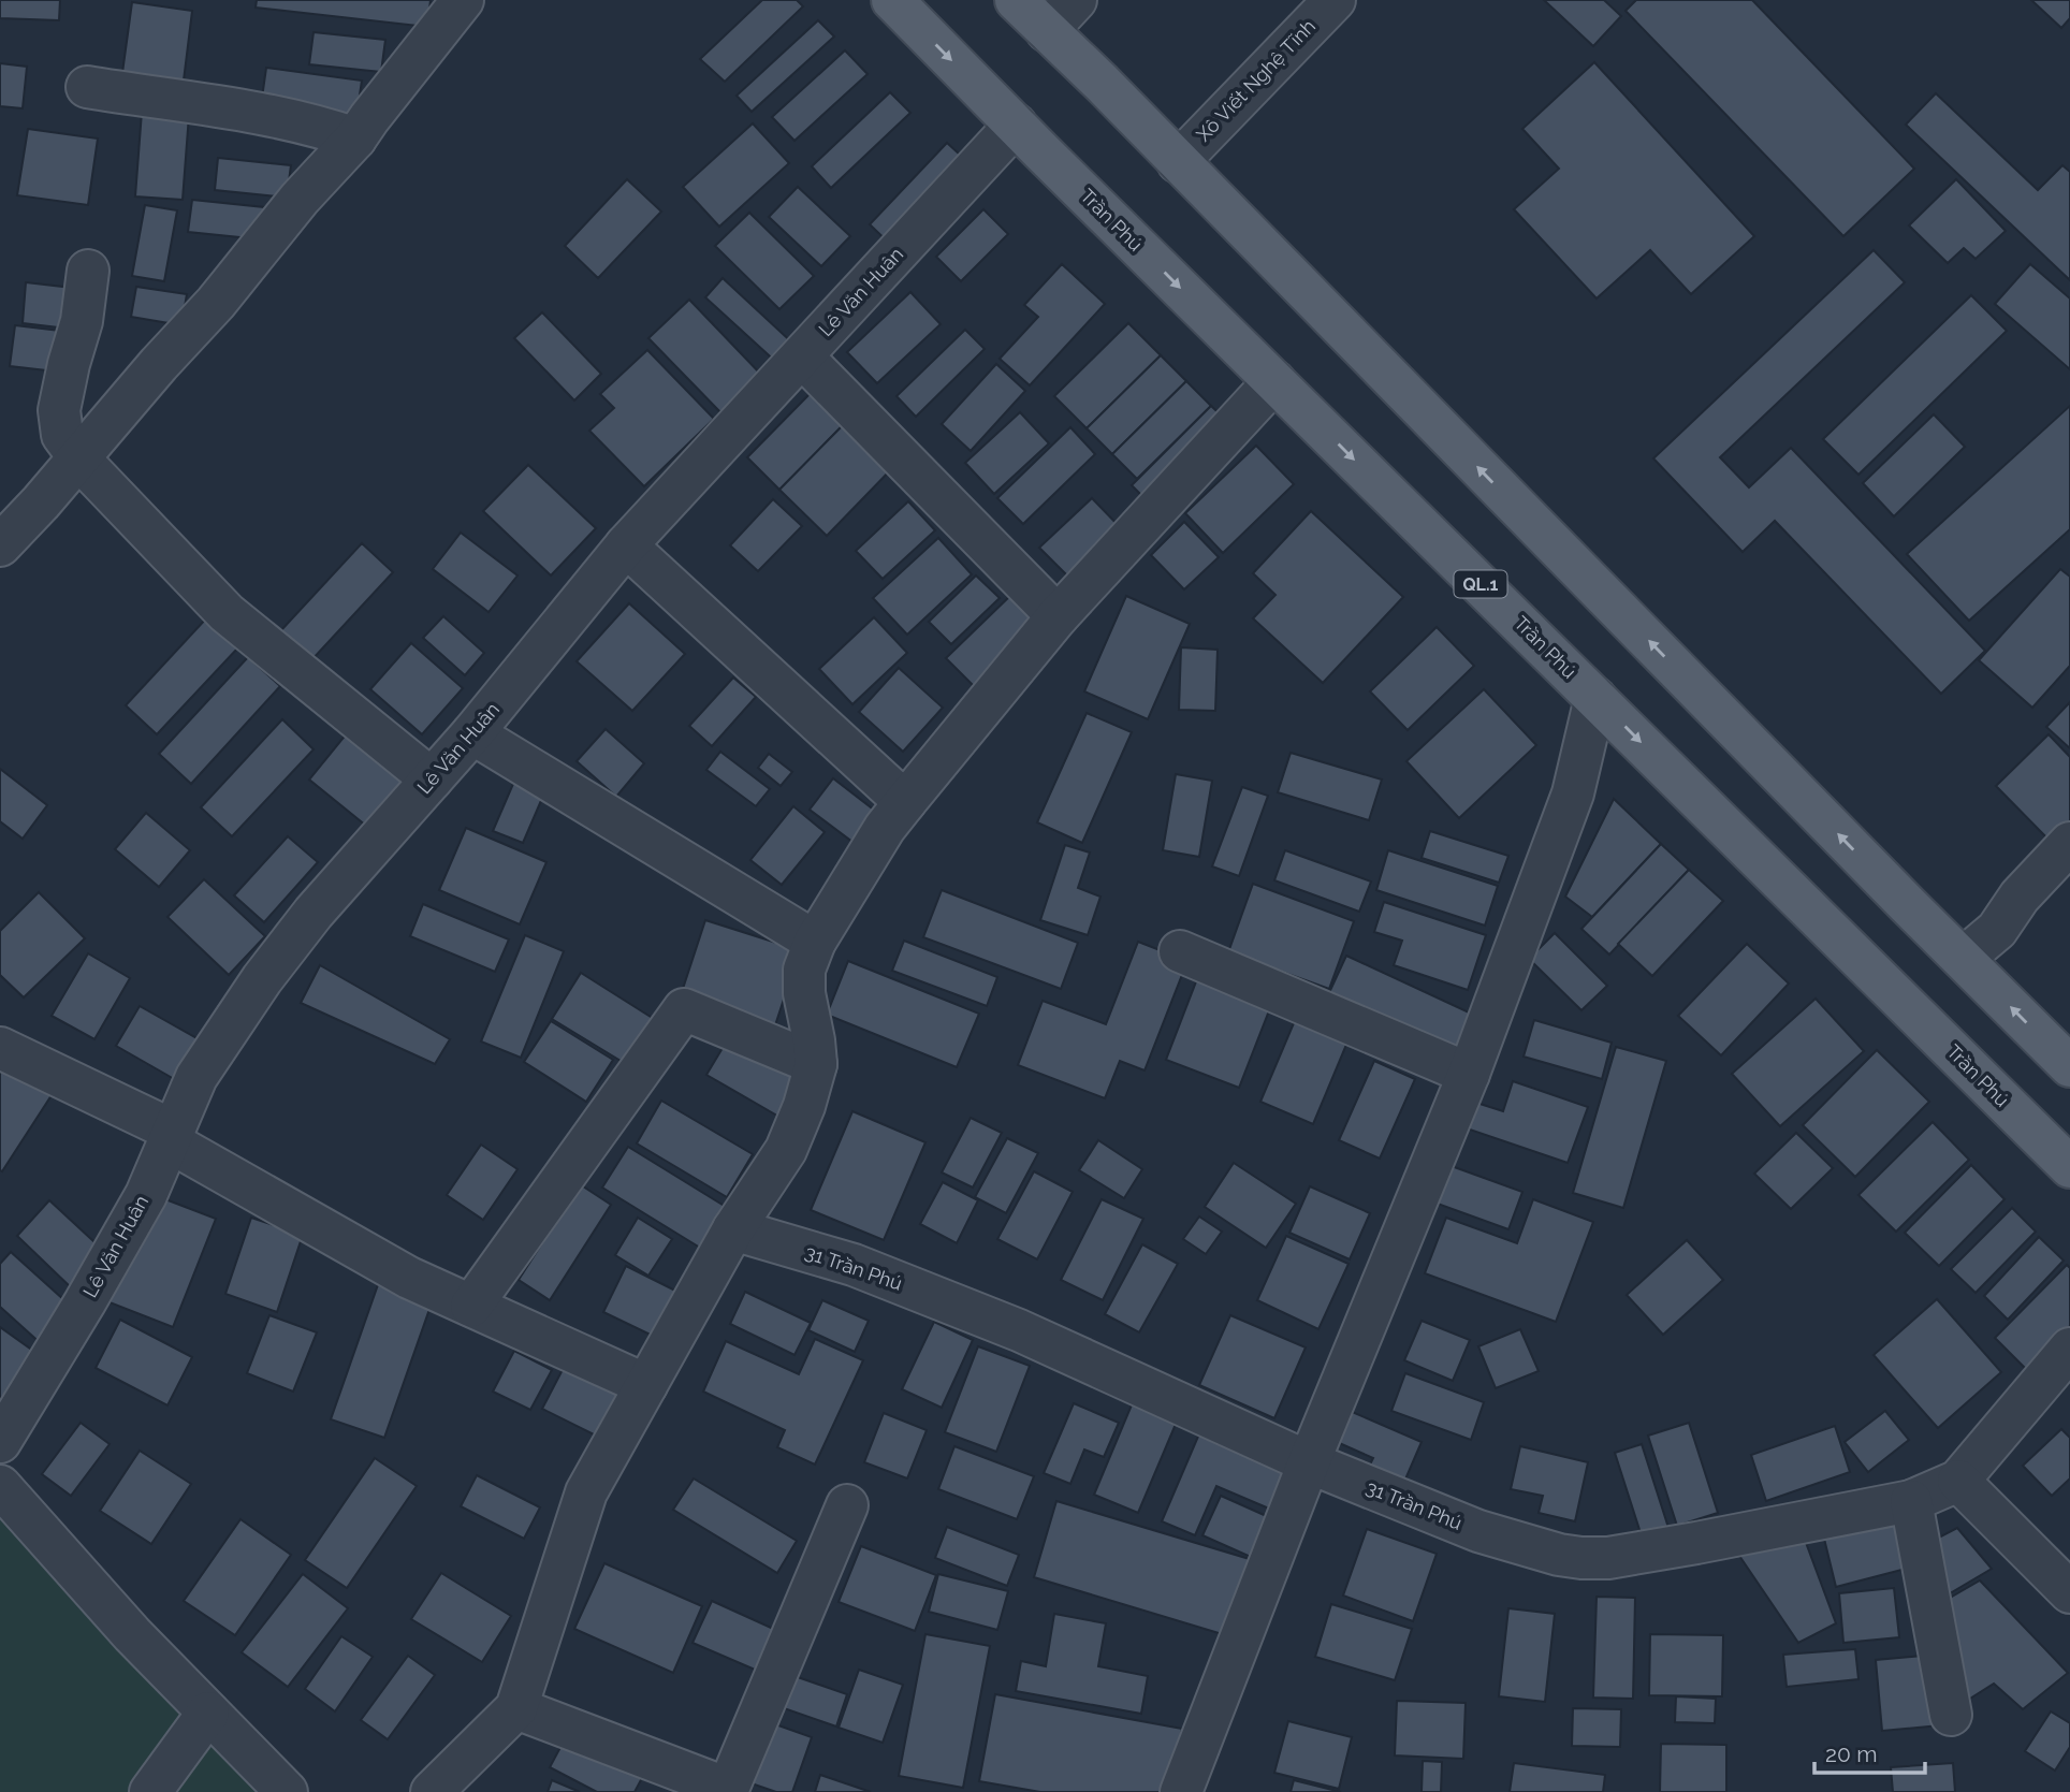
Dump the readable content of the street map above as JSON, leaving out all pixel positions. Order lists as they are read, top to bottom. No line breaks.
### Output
{"streets":{"main road":["Trần Phú","QL.1"],"street":["Xô Viết Nghệ Tĩnh","Lê Văn Huân","31 Trần Phú"]},"crossings":[["Trần Phú","Lê Văn Huân"]],"scale_bar":"20 m"}
